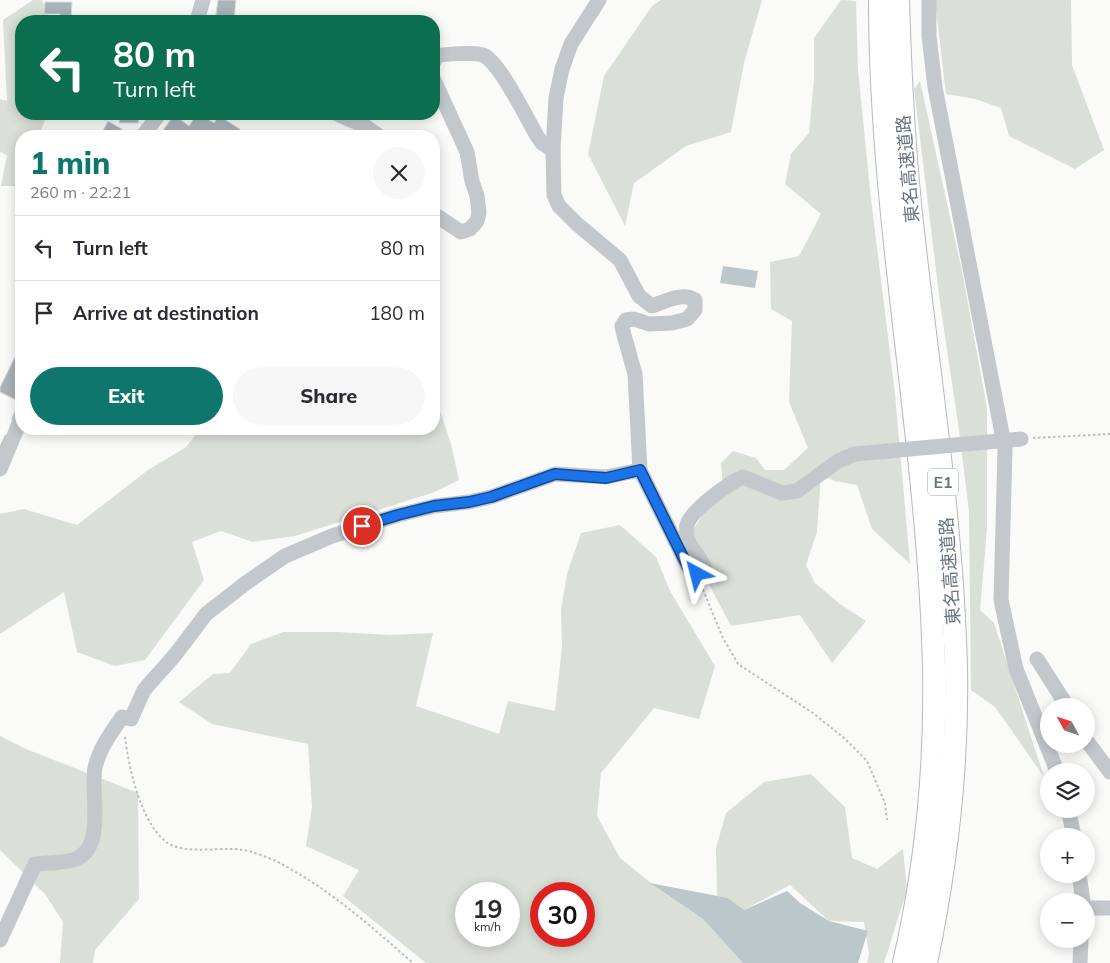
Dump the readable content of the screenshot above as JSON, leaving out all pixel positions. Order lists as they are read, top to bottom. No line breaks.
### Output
{"streets":{"highway":["東名高速道路","E1"]},"north":"top left","page":{"turn":["80 m","Turn left"],"heading":["1 min","260 m · 22:21"],"list":[{"name":"Turn left","value":"80 m"},{"name":"Arrive at destination","value":"180 m"}],"buttons":["Exit","Share"],"map_buttons":["+","−"],"speed":"19 km/h","limit":"30"}}
